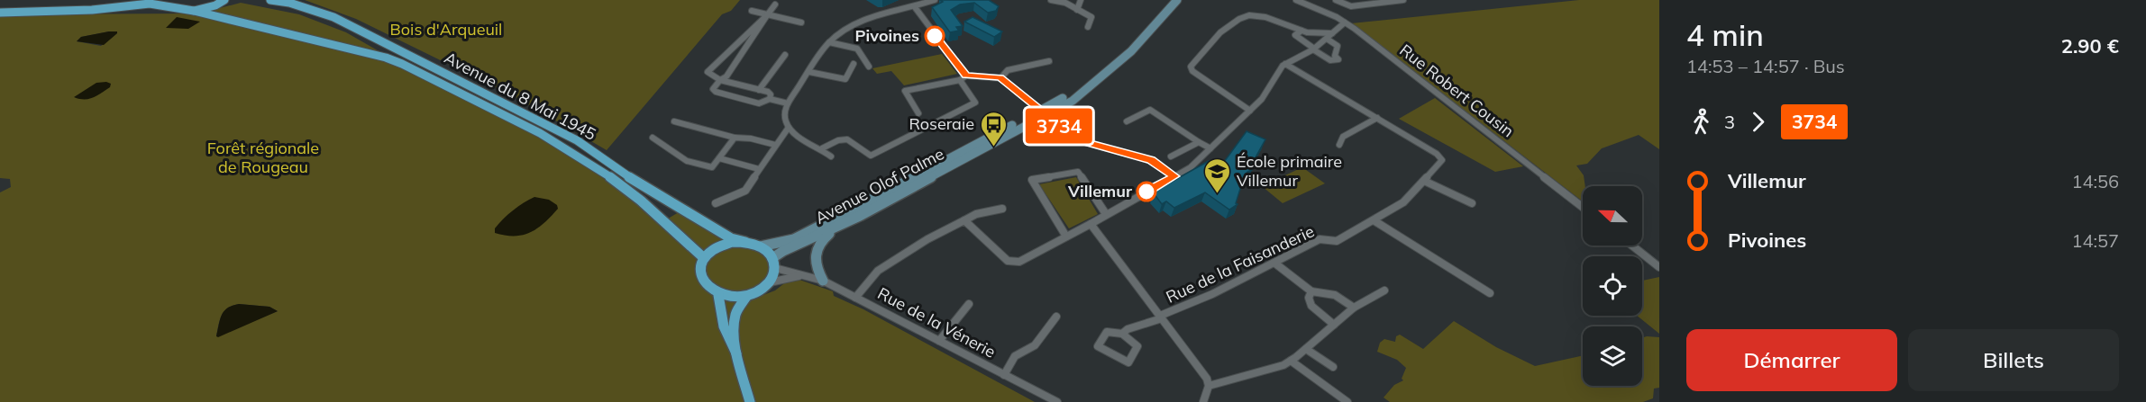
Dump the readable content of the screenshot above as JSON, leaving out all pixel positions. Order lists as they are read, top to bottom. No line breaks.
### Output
{"streets":{"main road":["Avenue du 8 Mai 1945","Avenue Olof Palme"],"street":["Rue Robert Cousin","Rue de la Faisanderie","Rue de la Vénerie"]},"crossings":[["Avenue du 8 Mai 1945","Avenue Olof Palme"],["Avenue du 8 Mai 1945","Rue de la Vénerie"],["Avenue Olof Palme","Rue de la Vénerie"]],"parks":["Bois d'Arqueuil","Forêt régionale de Rougeau"],"places":{"other":["Pivoines","Villemur"],"bus stop":["Roseraie"],"school or university":["École primaire Villemur"]},"lines":["bus line 3734"],"north":"left","page":{"on_map":"3734","heading":["4 min","14:53 – 14:57 · Bus","2.90 €"],"legs":["3","3734"],"list":[{"name":"Villemur","value":"14:56"},{"name":"Pivoines","value":"14:57"}],"buttons":["Démarrer","Billets"]}}
